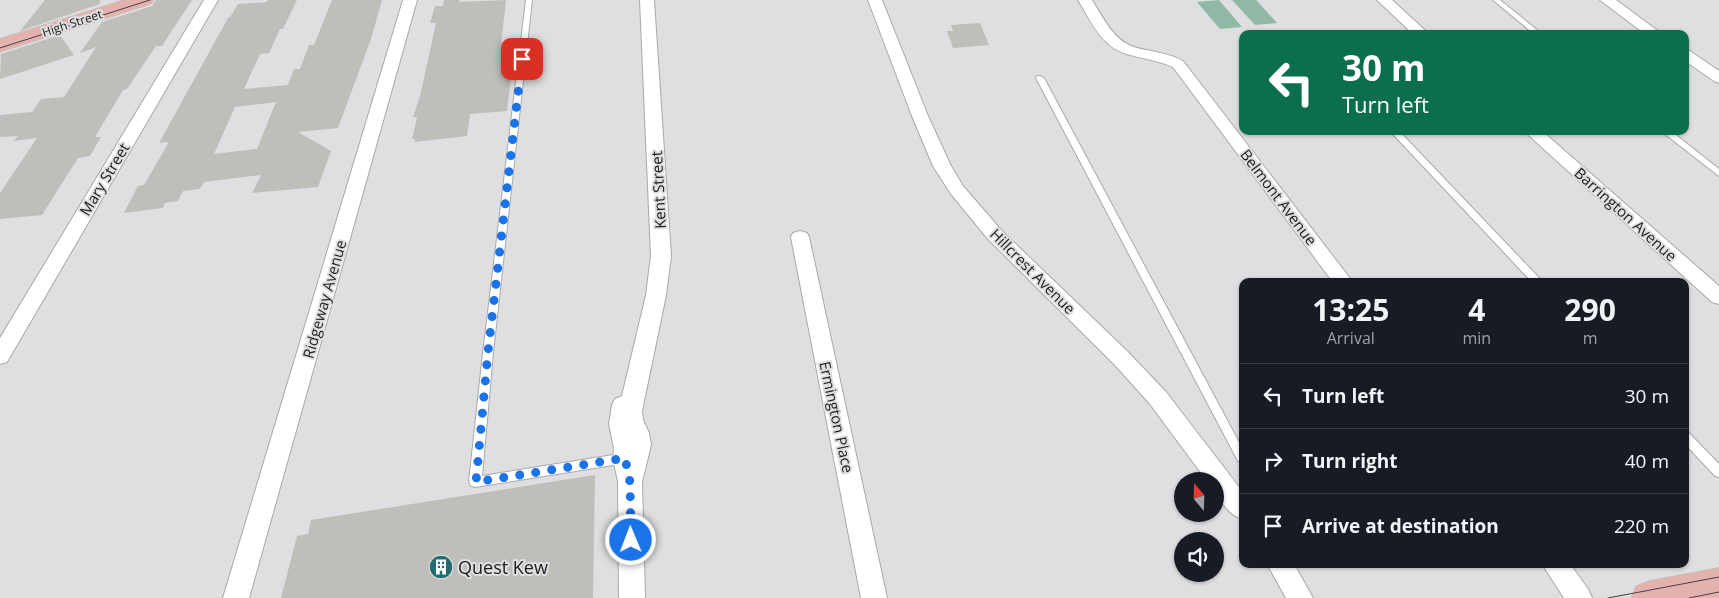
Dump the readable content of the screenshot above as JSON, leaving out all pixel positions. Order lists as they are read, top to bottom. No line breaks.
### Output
{"streets":{"main road":["High Street"],"street":["Mary Street","Kent Street","Belmont Avenue","Barrington Avenue","Hillcrest Avenue","Ridgeway Avenue","Ermington Place"]},"places":{"building":["Quest Kew"]},"north":"top","page":{"turn":["30 m","Turn left"],"eta":["13:25","Arrival","4","min","290","m"],"list":[{"name":"Turn left","value":"30 m"},{"name":"Turn right","value":"40 m"},{"name":"Arrive at destination","value":"220 m"}]}}
